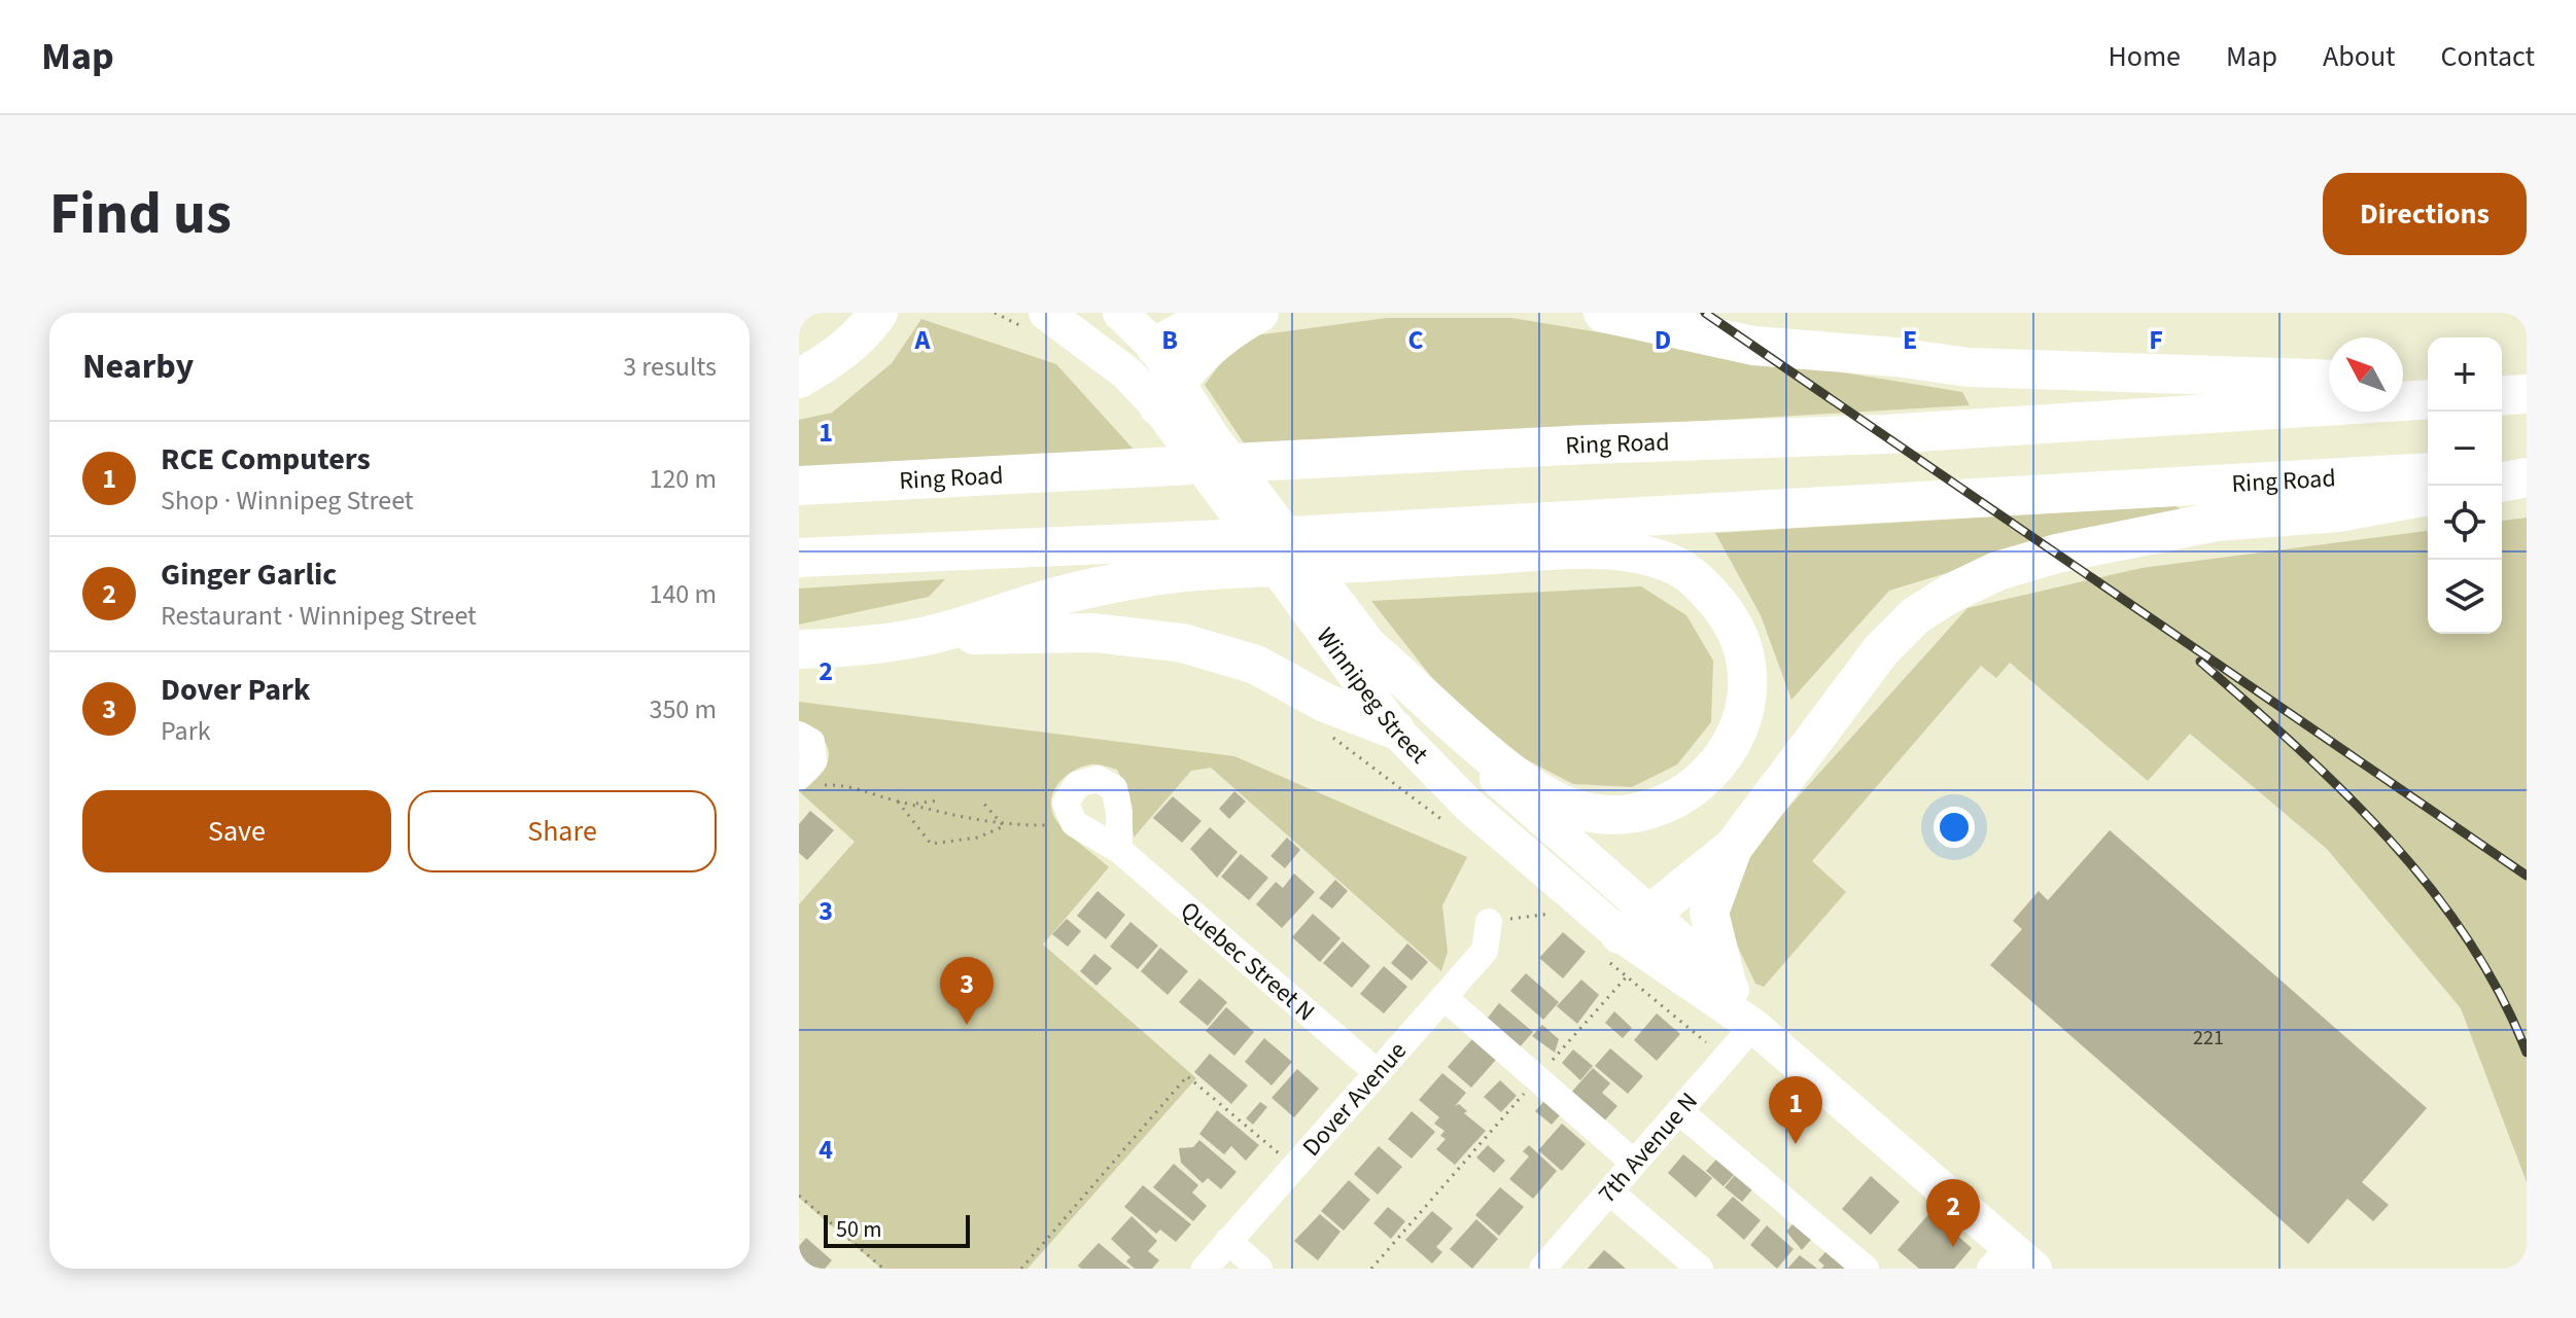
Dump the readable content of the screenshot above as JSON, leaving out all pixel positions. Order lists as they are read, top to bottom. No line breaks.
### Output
{"streets":{"highway":["Ring Road"],"main road":["Winnipeg Street"],"street":["Quebec Street N","Dover Avenue","7th Avenue N"]},"crossings":[["Winnipeg Street","7th Avenue N"],["Quebec Street N","Dover Avenue"]],"house_numbers":["221"],"scale_bar":"50 m","north":"top left","page":{"header":"Map","nav":["Home","Map","About","Contact"],"buttons":["Directions",["Save","Share"]],"title":"Find us","heading":["Nearby","3 results"],"map_buttons":["+","−"],"list":[{"mark":"1","name":"RCE Computers","note":"Shop · Winnipeg Street","value":"120 m"},{"mark":"2","name":"Ginger Garlic","note":"Restaurant · Winnipeg Street","value":"140 m"},{"mark":"3","name":"Dover Park","note":"Park","value":"350 m"}],"pins":["3","1","2"],"scale":"50 m"},"grid":{"columns":["A","B","C","D","E","F"],"rows":["1","2","3","4"]}}
